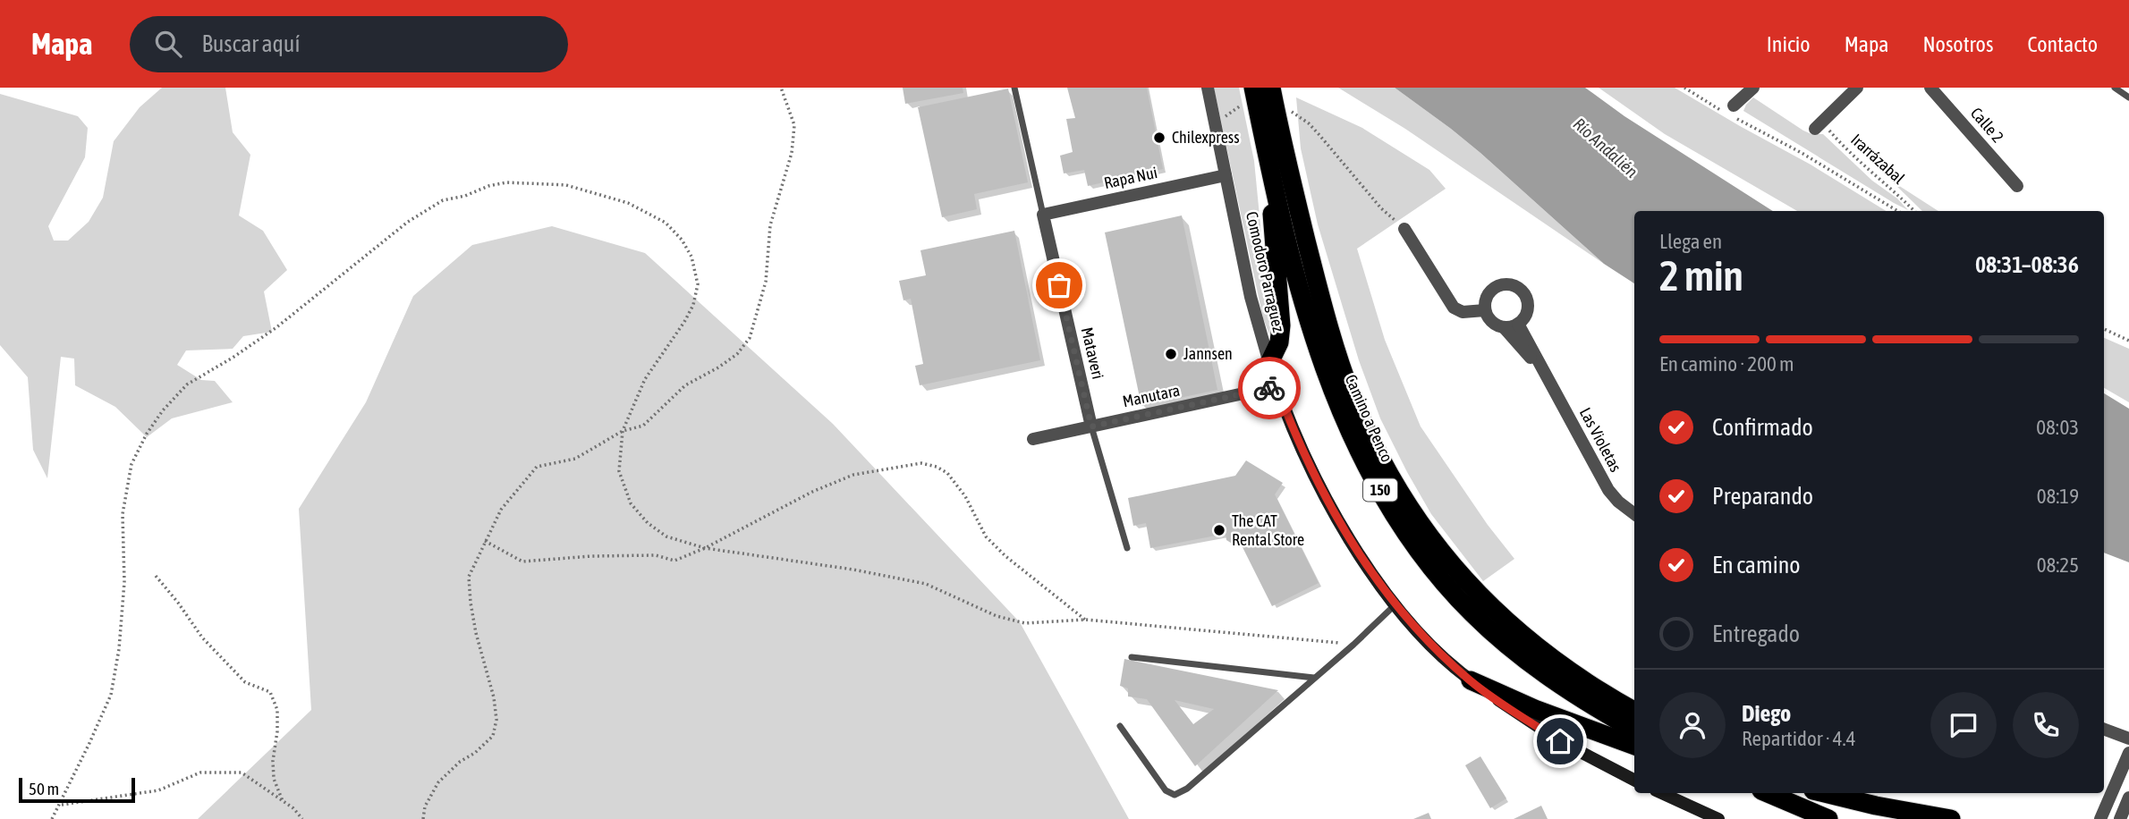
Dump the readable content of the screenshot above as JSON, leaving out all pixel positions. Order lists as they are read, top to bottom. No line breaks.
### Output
{"streets":{"highway":["Camino a Penco","150"],"street":["Calle 2","Rapa Nui","Comodoro Parraguez","Mataveri","Manutara","Las Violetas"],"path":["Irarrázabal"]},"crossings":[["Rapa Nui","Comodoro Parraguez"],["Rapa Nui","Mataveri"],["Comodoro Parraguez","Manutara"],["Mataveri","Manutara"]],"water":["Río Andalién"],"places":["Chilexpress","Jannsen","The CAT Rental Store"],"scale_bar":"50 m","page":{"header":"Mapa","search":"Buscar aquí","nav":["Inicio","Mapa","Nosotros","Contacto"],"heading":["2 min","Llega en","08:31–08:36"],"panel":["Diego","Repartidor · 4.4"],"bar":"En camino · 200 m","list":[["Confirmado","08:03"],["Preparando","08:19"],["En camino","08:25"],"Entregado"],"scale":"50 m"}}
